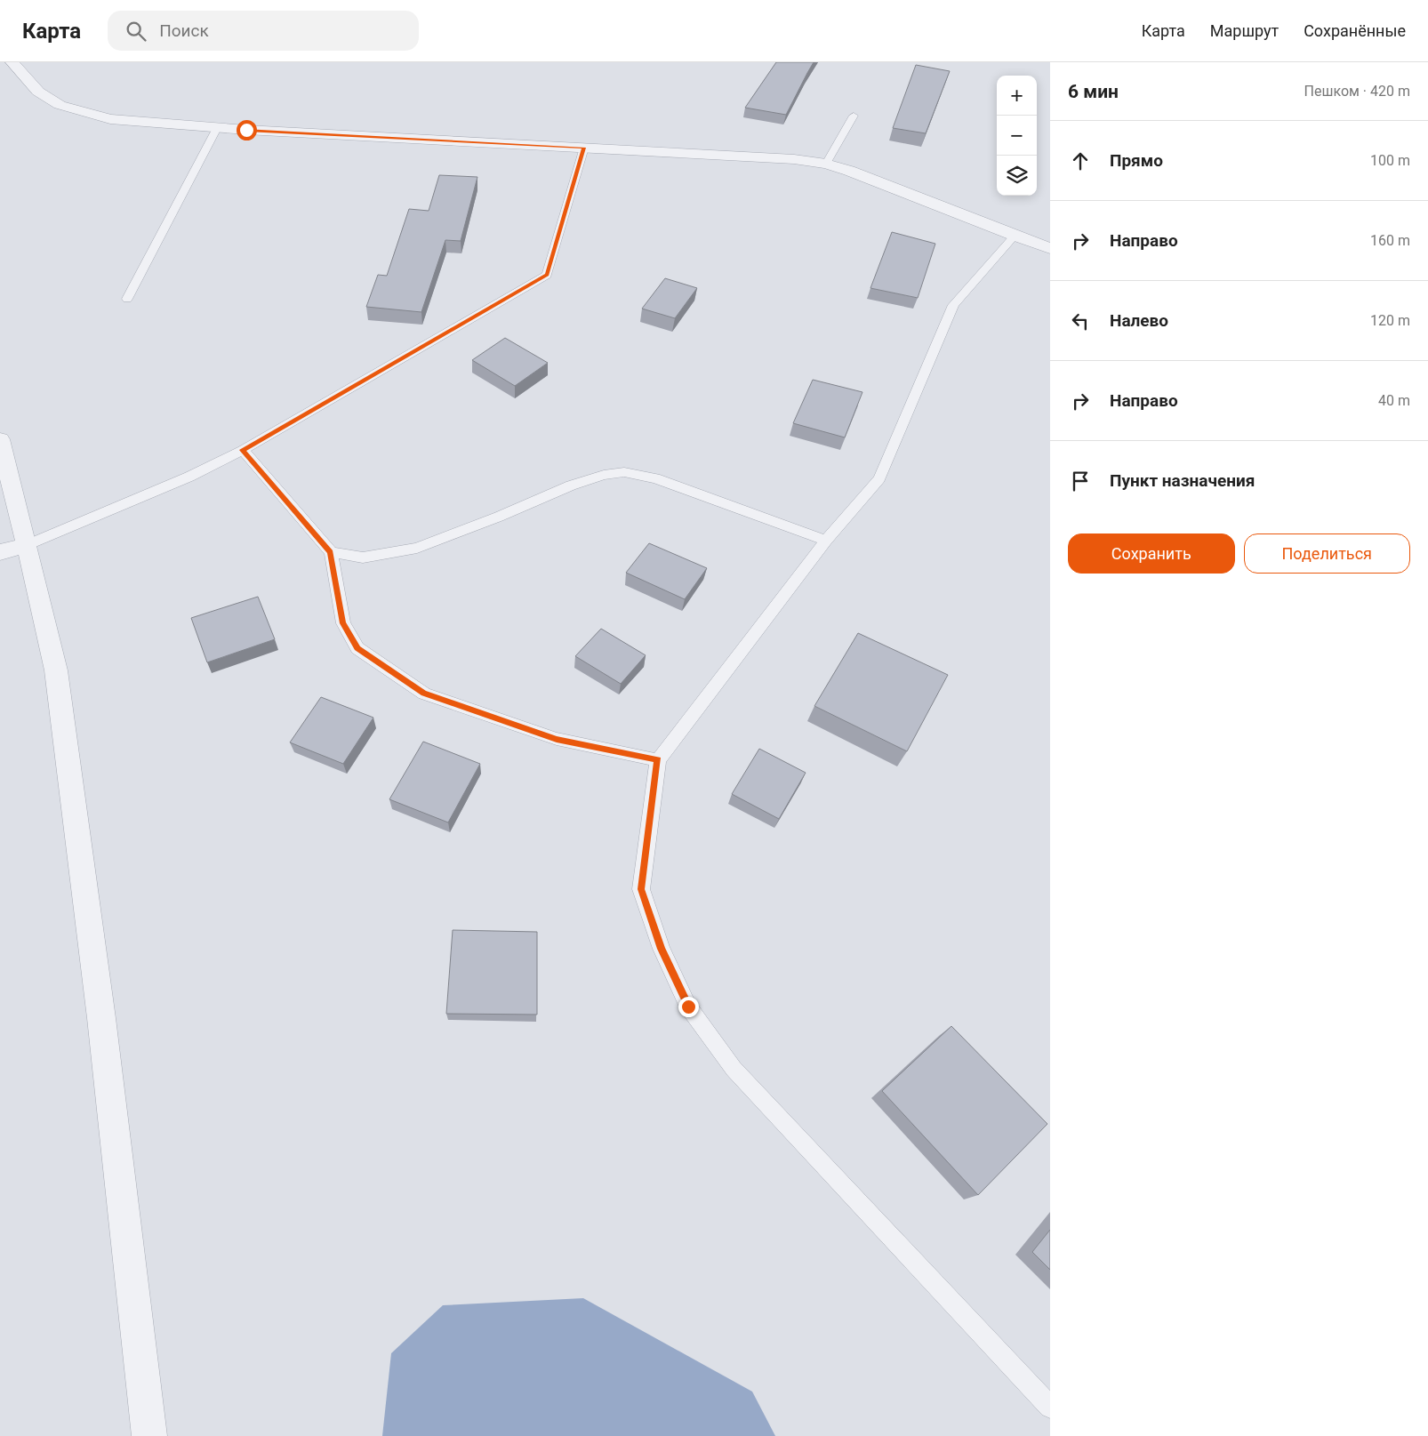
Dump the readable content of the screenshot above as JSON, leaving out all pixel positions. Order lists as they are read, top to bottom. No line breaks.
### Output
{"page":{"header":"Карта","search":"Поиск","nav":["Карта","Маршрут","Сохранённые"],"heading":["6 мин","Пешком · 420 m"],"map_buttons":["+","−"],"list":[["Прямо","100 m"],["Направо","160 m"],["Налево","120 m"],["Направо","40 m"],"Пункт назначения"],"buttons":["Сохранить","Поделиться"]}}
